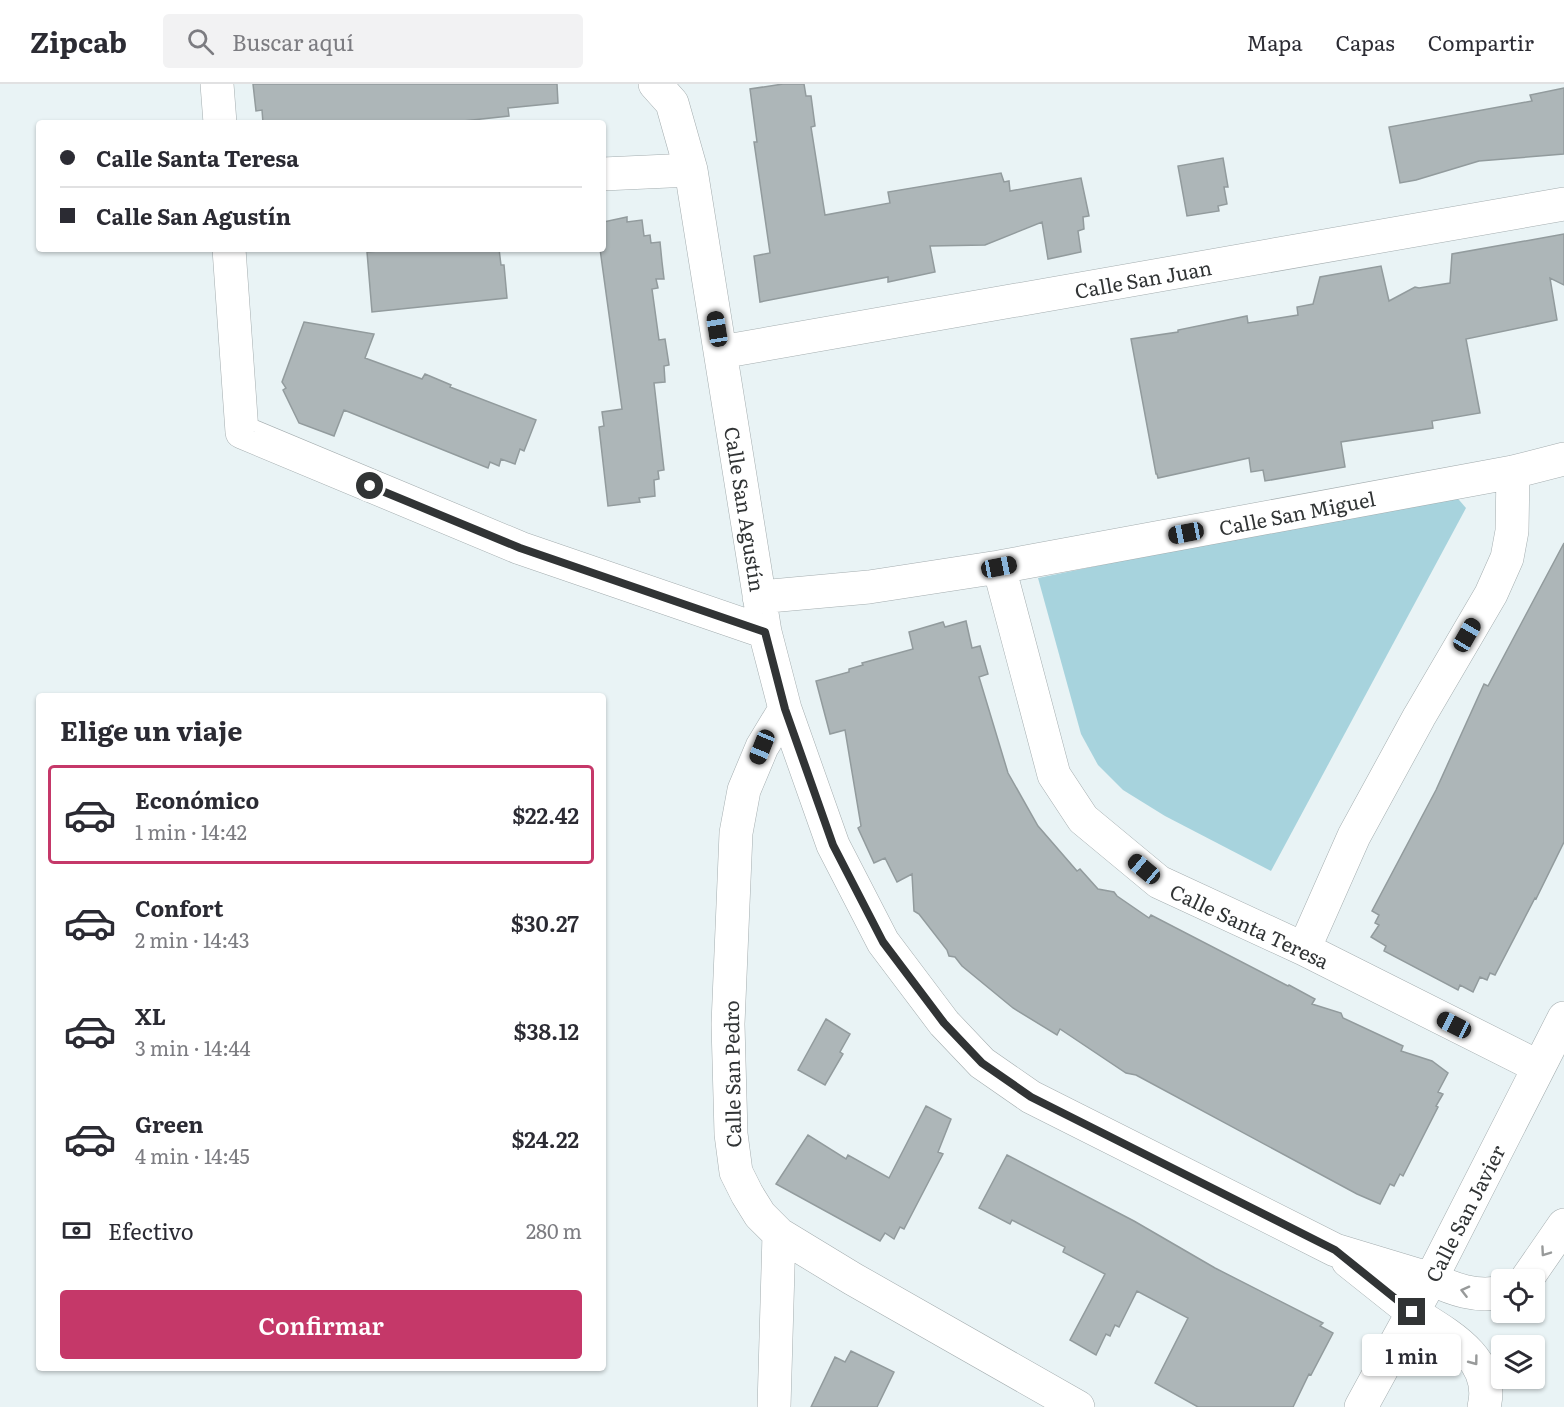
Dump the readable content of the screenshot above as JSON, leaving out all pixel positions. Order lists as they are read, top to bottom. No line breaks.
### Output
{"streets":{"main road":["Calle San Juan","Calle San Agustín","Calle San Miguel","Calle Santa Teresa","Calle San Pedro","Calle San Javier"]},"crossings":[["Calle San Juan","Calle San Agustín"],["Calle San Agustín","Calle San Miguel"],["Calle San Agustín","Calle San Pedro"],["Calle San Agustín","Calle San Javier"],["Calle San Miguel","Calle Santa Teresa"],["Calle Santa Teresa","Calle San Javier"]],"page":{"header":"Zipcab","search":"Buscar aquí","nav":["Mapa","Capas","Compartir"],"banner":["Calle Santa Teresa","Calle San Agustín"],"heading":"Elige un viaje","list":[{"name":"Económico","note":"1 min · 14:42","value":"$22.42"},{"name":"Confort","note":"2 min · 14:43","value":"$30.27"},{"name":"XL","note":"3 min · 14:44","value":"$38.12"},{"name":"Green","note":"4 min · 14:45","value":"$24.22"}],"pay":["Efectivo","280 m"],"buttons":"Confirmar","bubble":"1 min"}}
